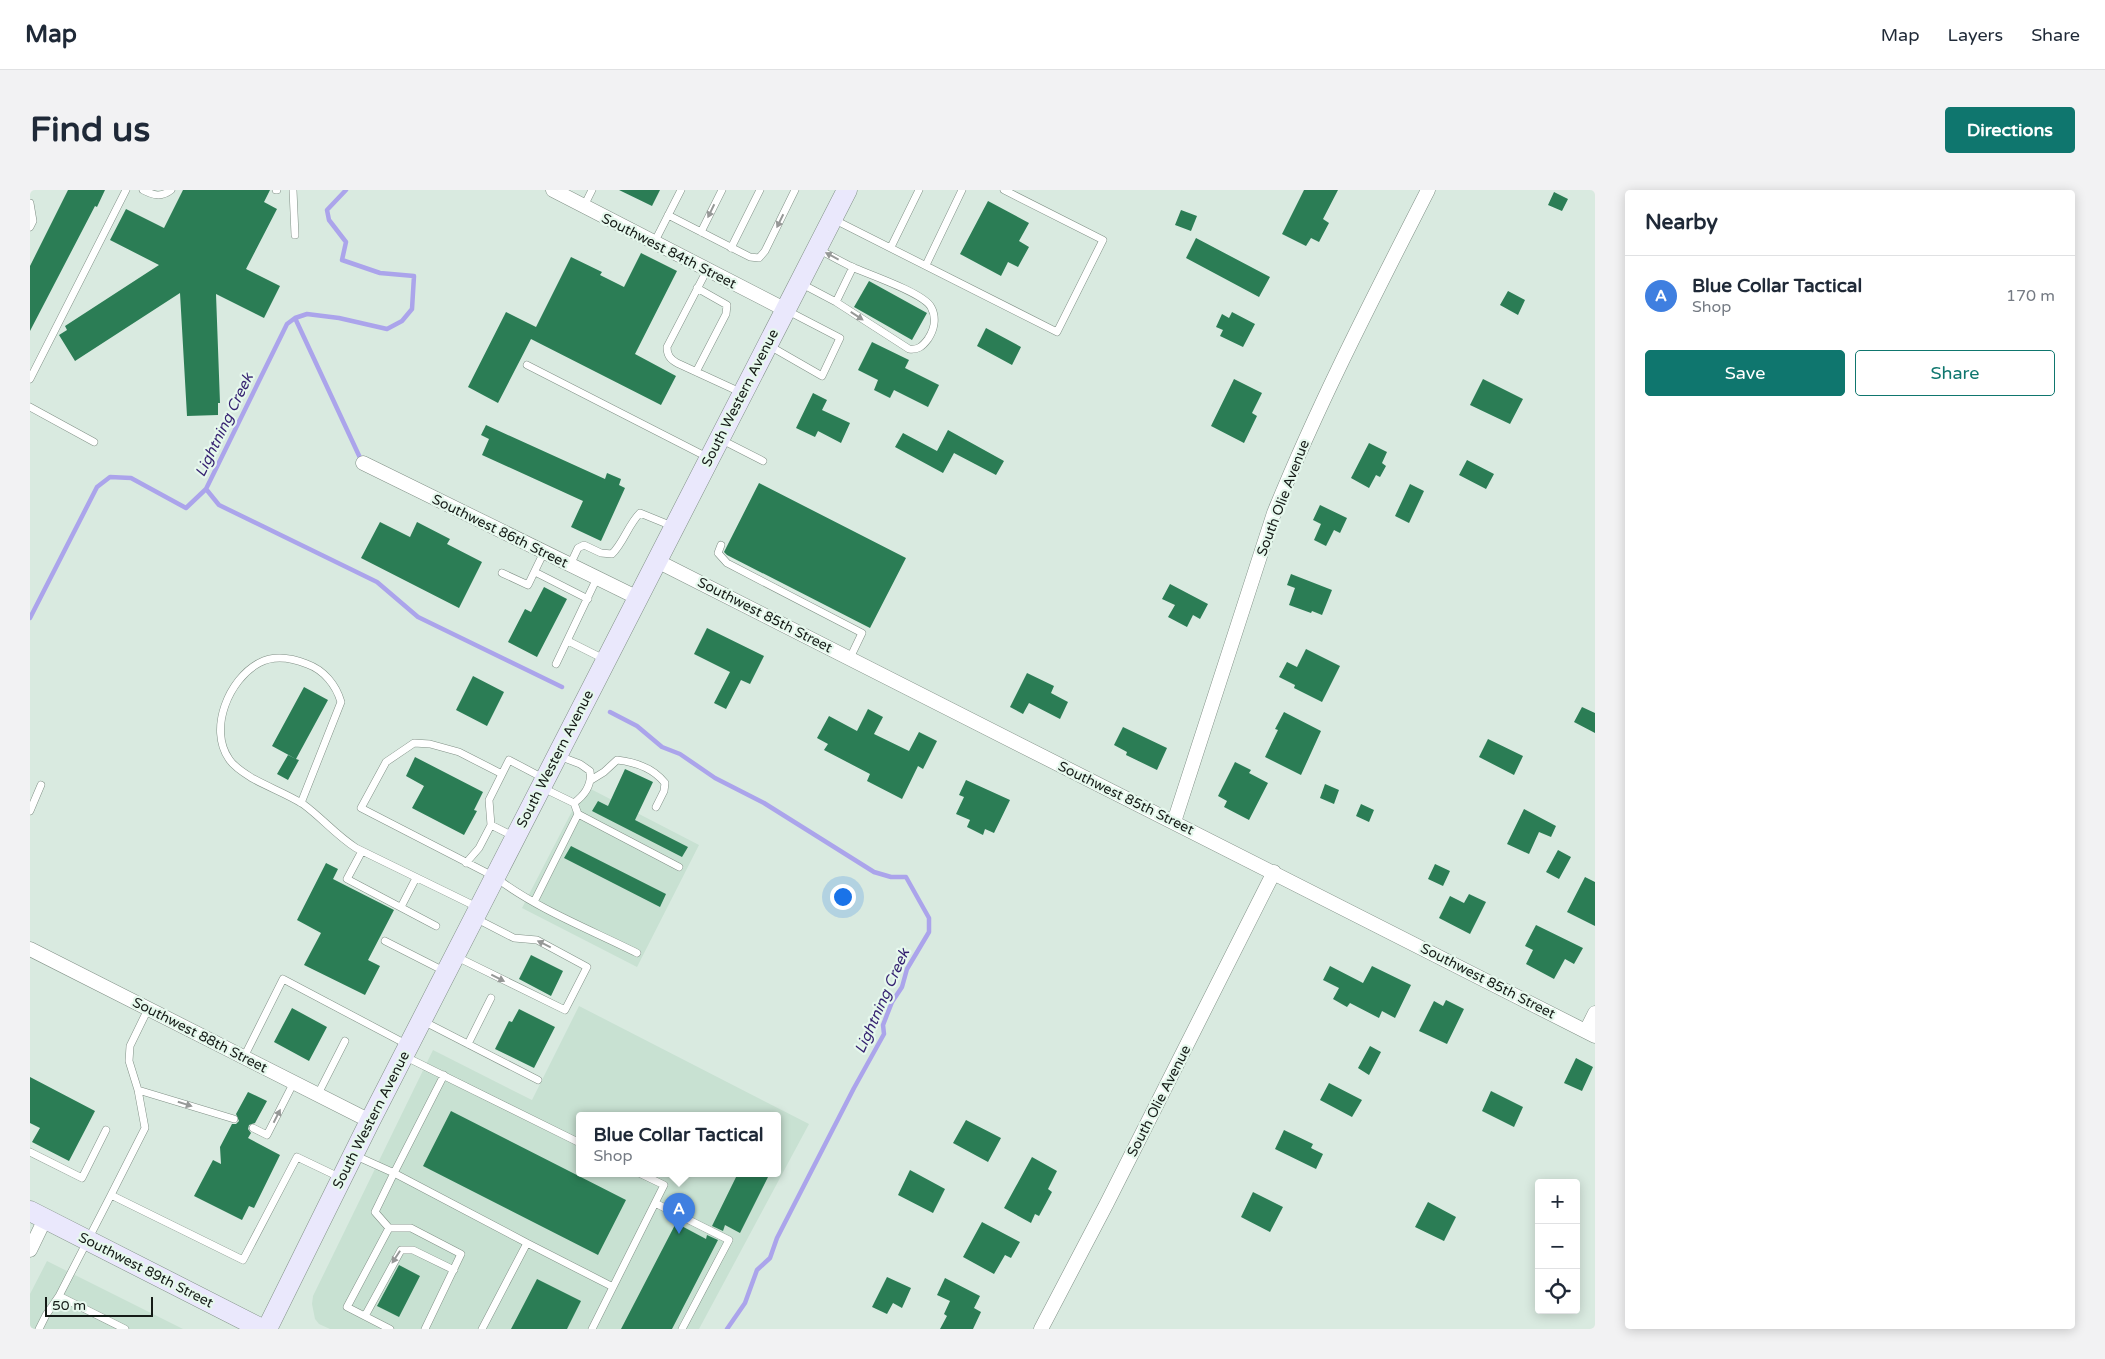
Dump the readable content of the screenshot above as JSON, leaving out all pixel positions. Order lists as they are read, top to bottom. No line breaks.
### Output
{"streets":{"main road":["South Western Avenue","Southwest 89th Street"],"street":["Southwest 84th Street","South Olie Avenue","Southwest 86th Street","Southwest 85th Street","Southwest 88th Street"]},"crossings":[["Southwest 84th Street","South Western Avenue"],["South Western Avenue","Southwest 86th Street"],["South Western Avenue","Southwest 85th Street"],["South Western Avenue","Southwest 88th Street"],["South Olie Avenue","Southwest 85th Street"]],"water":["Lightning Creek"],"scale_bar":"50 m","page":{"header":"Map","nav":["Map","Layers","Share"],"buttons":["Directions",["Save","Share"]],"title":"Find us","heading":"Nearby","list":[{"mark":"A","name":"Blue Collar Tactical","note":"Shop","value":"170 m"}],"popup":["Blue Collar Tactical","Shop"],"map_buttons":["+","−"],"pins":"A","scale":"50 m"}}
